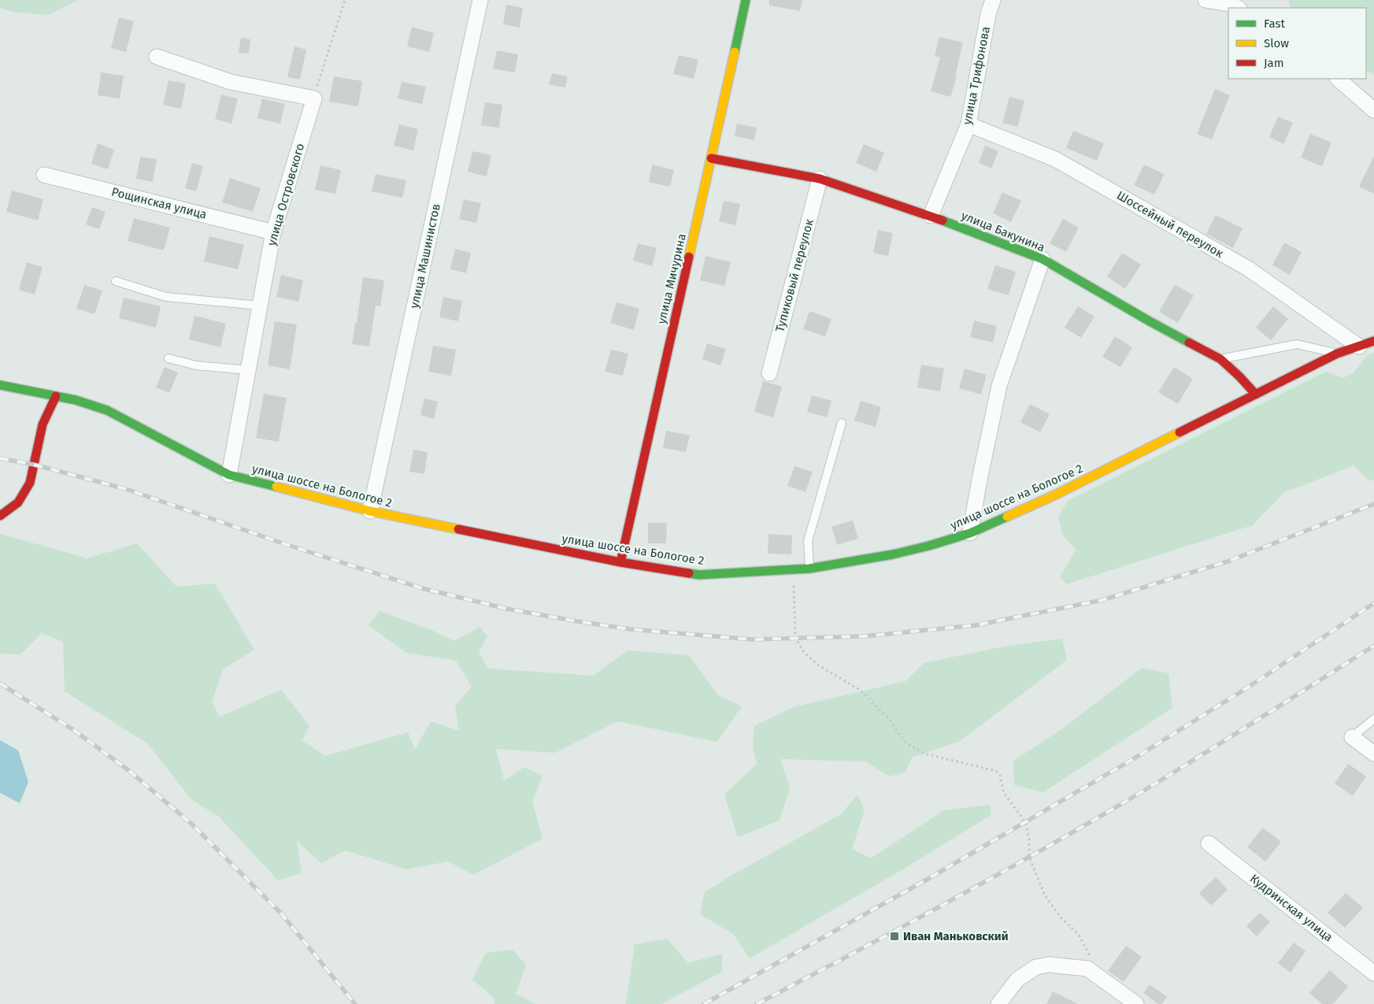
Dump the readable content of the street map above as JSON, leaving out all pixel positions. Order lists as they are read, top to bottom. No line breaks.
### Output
{"streets":{"street":["улица Трифонова","улица Островского","Рощинская улица","Шоссейный переулок","улица Бакунина","улица Машинистов","Тупиковый переулок","улица Мичурина","улица шоссе на Бологое 2","Кудринская улица"]},"crossings":[["улица Трифонова","Шоссейный переулок"],["улица Трифонова","улица Бакунина"],["улица Островского","Рощинская улица"],["улица Островского","улица шоссе на Бологое 2"],["Шоссейный переулок","улица шоссе на Бологое 2"],["улица Бакунина","Тупиковый переулок"],["улица Бакунина","улица Мичурина"],["улица Бакунина","улица шоссе на Бологое 2"],["улица Машинистов","улица шоссе на Бологое 2"],["улица Мичурина","улица шоссе на Бологое 2"]],"places":{"transit":["Иван Маньковский"]},"legend":["Fast","Slow","Jam"]}
